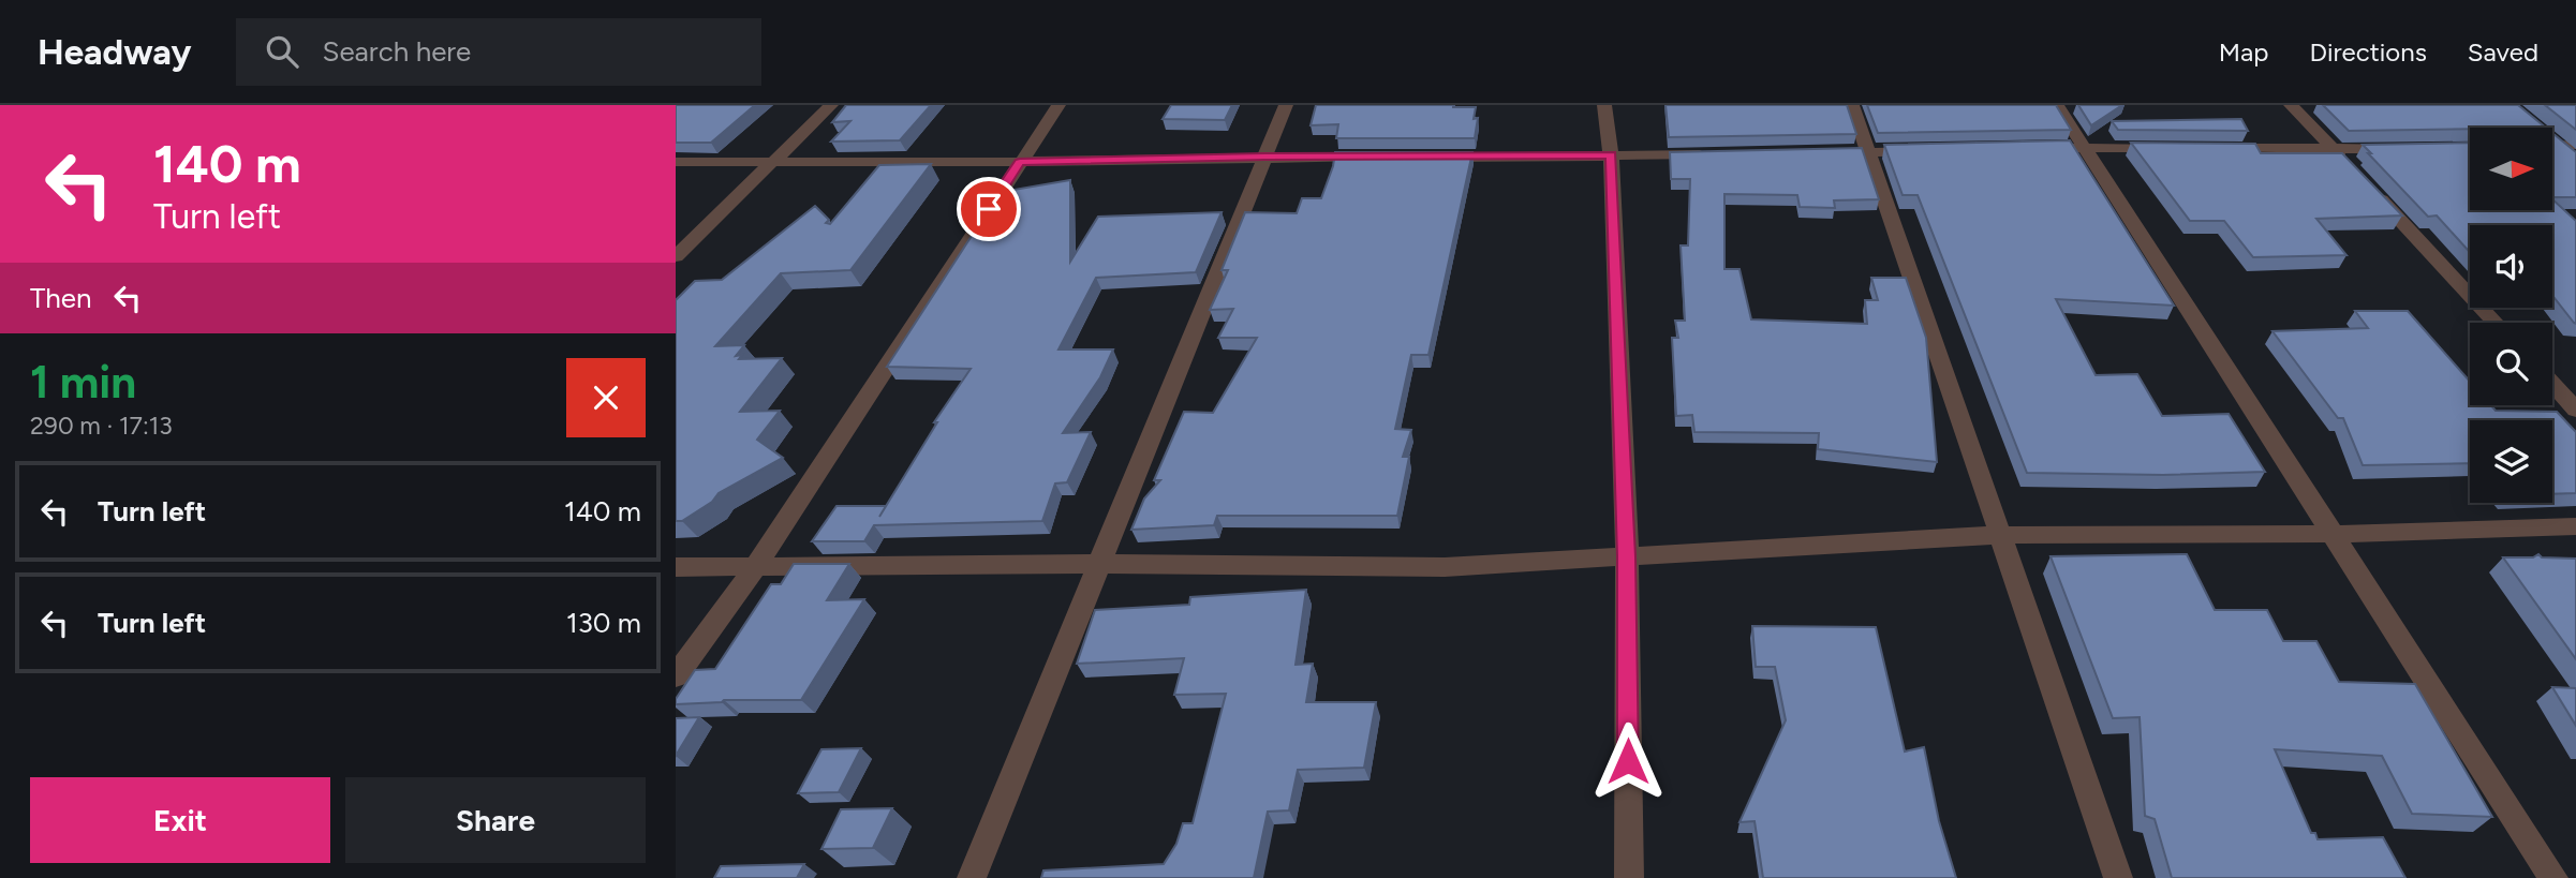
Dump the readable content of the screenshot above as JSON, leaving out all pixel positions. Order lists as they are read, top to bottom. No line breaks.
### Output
{"north":"right","page":{"header":"Headway","search":"Search here","nav":["Map","Directions","Saved"],"turn":["140 m","Turn left"],"then":"Then","heading":["1 min","290 m · 17:13"],"list":[{"name":"Turn left","value":"140 m"},{"name":"Turn left","value":"130 m"}],"buttons":["Exit","Share"]}}
